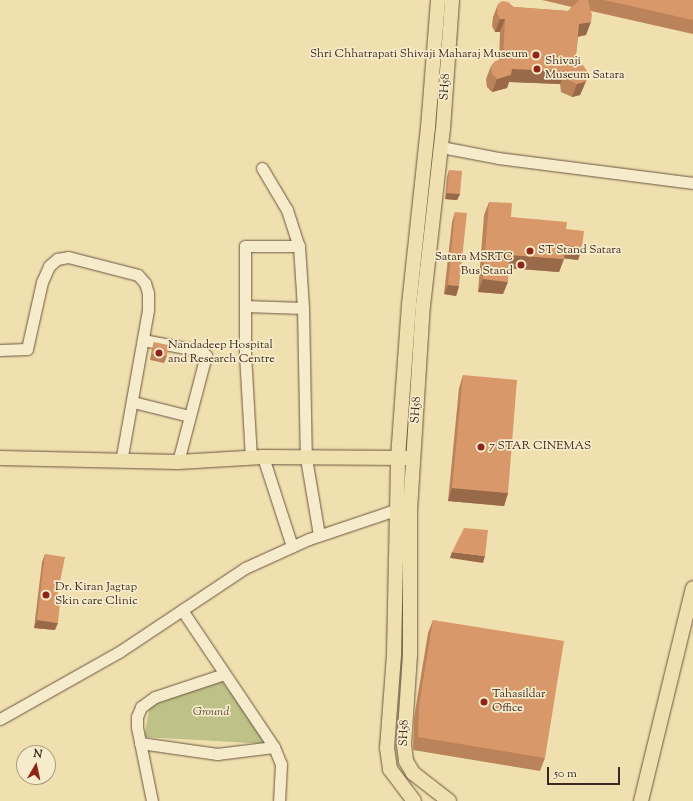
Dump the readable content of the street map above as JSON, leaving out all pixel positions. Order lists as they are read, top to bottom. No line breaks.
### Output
{"streets":{"main road":["SH58"]},"parks":["Ground"],"places":["Shri Chhatrapati Shivaji Maharaj Museum","Shivaji Museum Satara","ST Stand Satara","Satara MSRTC Bus Stand","Nandadeep Hospital and Research Centre","7 STAR CINEMAS","Dr. Kiran Jagtap Skin care Clinic","Tahasildar Office"],"scale_bar":"50 m","north":"top"}
